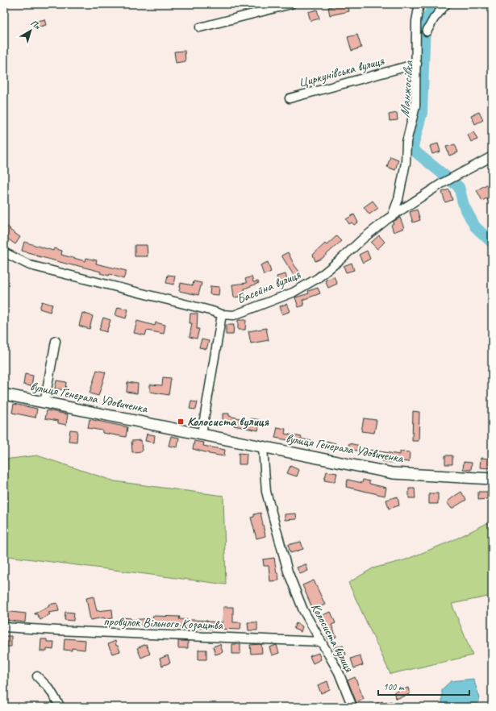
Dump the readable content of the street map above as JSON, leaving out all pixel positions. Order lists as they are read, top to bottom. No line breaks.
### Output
{"streets":{"main road":["вулиця Генерала Удовиченка"],"street":["Циркунівська вулиця","Басейна вулиця","провулок Вільного Козацтва","Колосиста вулиця"]},"crossings":[["вулиця Генерала Удовиченка","Колосиста вулиця"],["провулок Вільного Козацтва","Колосиста вулиця"]],"water":["Манжосівка"],"places":{"transit":["Колосиста вулиця"]},"scale_bar":"100 m","north":"top right"}
